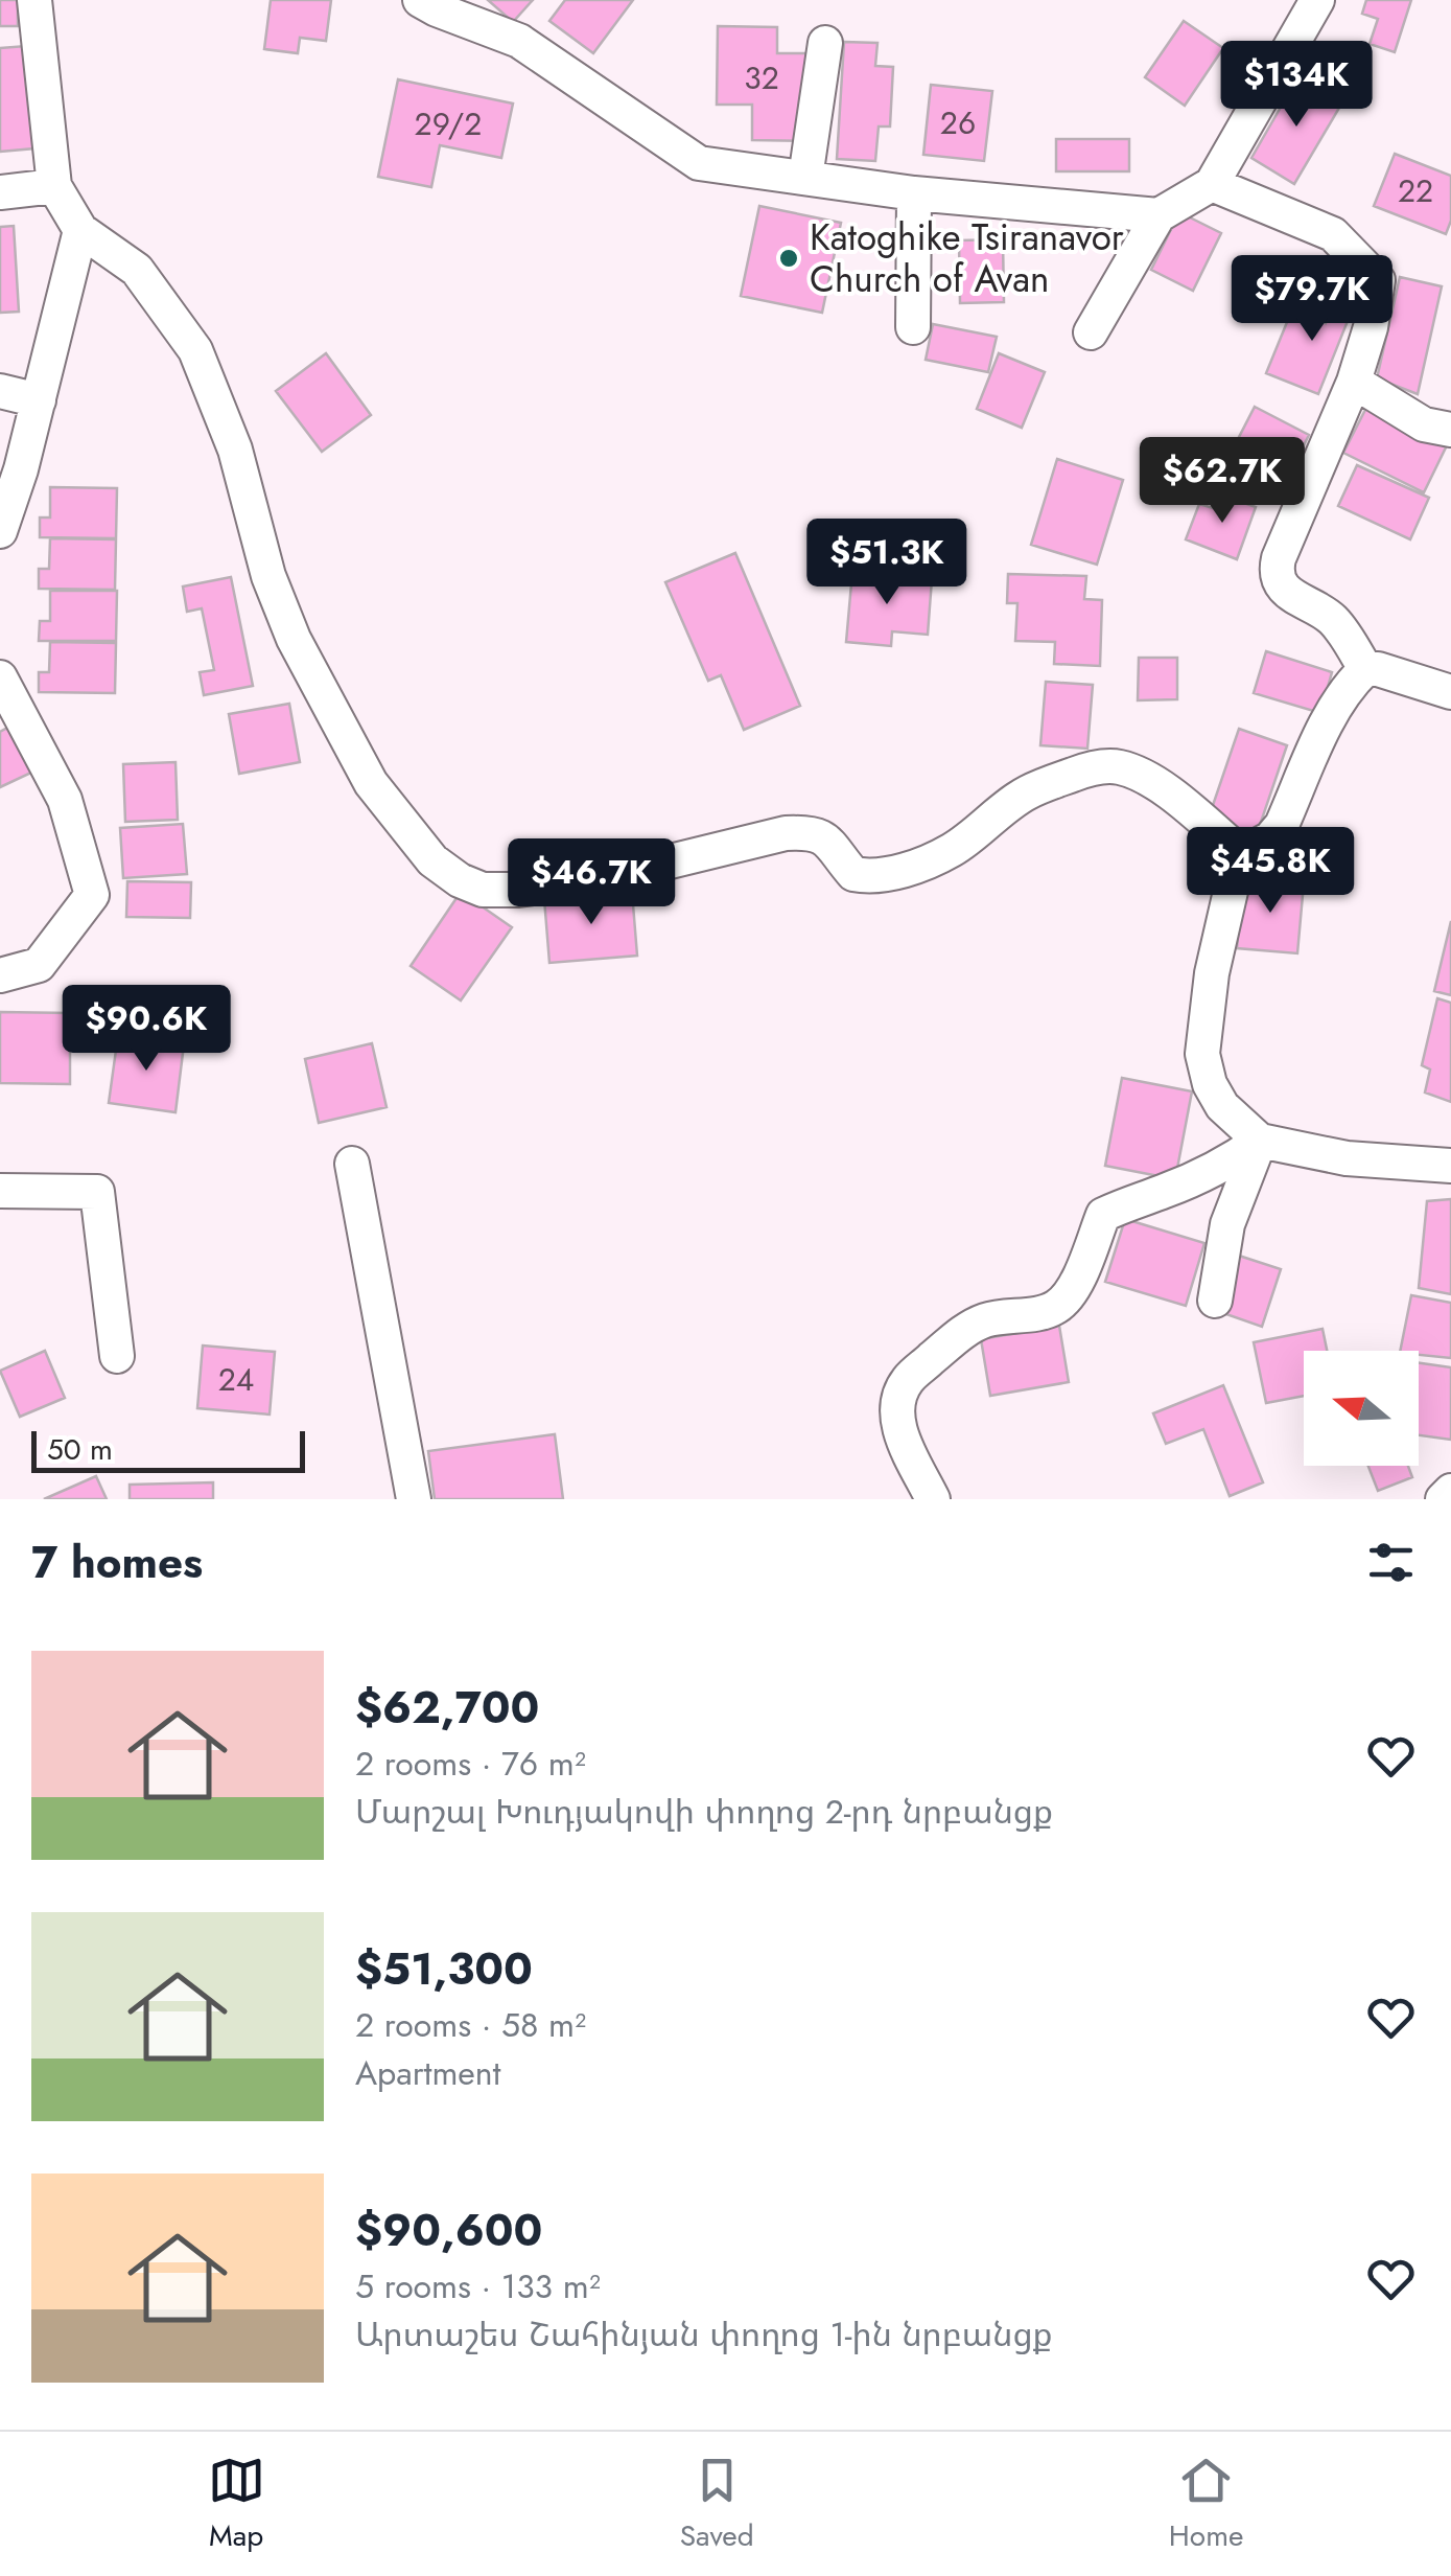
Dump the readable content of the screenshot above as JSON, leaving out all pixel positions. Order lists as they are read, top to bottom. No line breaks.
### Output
{"places":["Katoghike Tsiranavor Church of Avan"],"house_numbers":["32","26","29/2","22","24"],"scale_bar":"50 m","north":"left","page":{"price":["$134K","$79.7K","$62.7K","$51.3K","$45.8K","$46.7K","$90.6K"],"scale":"50 m","heading":"7 homes","list":[{"name":"$62,700","note":"2 rooms · 76 m² · Մարշալ Խուդյակովի փողոց 2-րդ նրբանցք"},{"name":"$51,300","note":"2 rooms · 58 m² · Apartment"},{"name":"$90,600","note":"5 rooms · 133 m² · Արտաշես Շահինյան փողոց 1-ին նրբանցք"}],"tabs":["Map","Saved","Home"]}}
